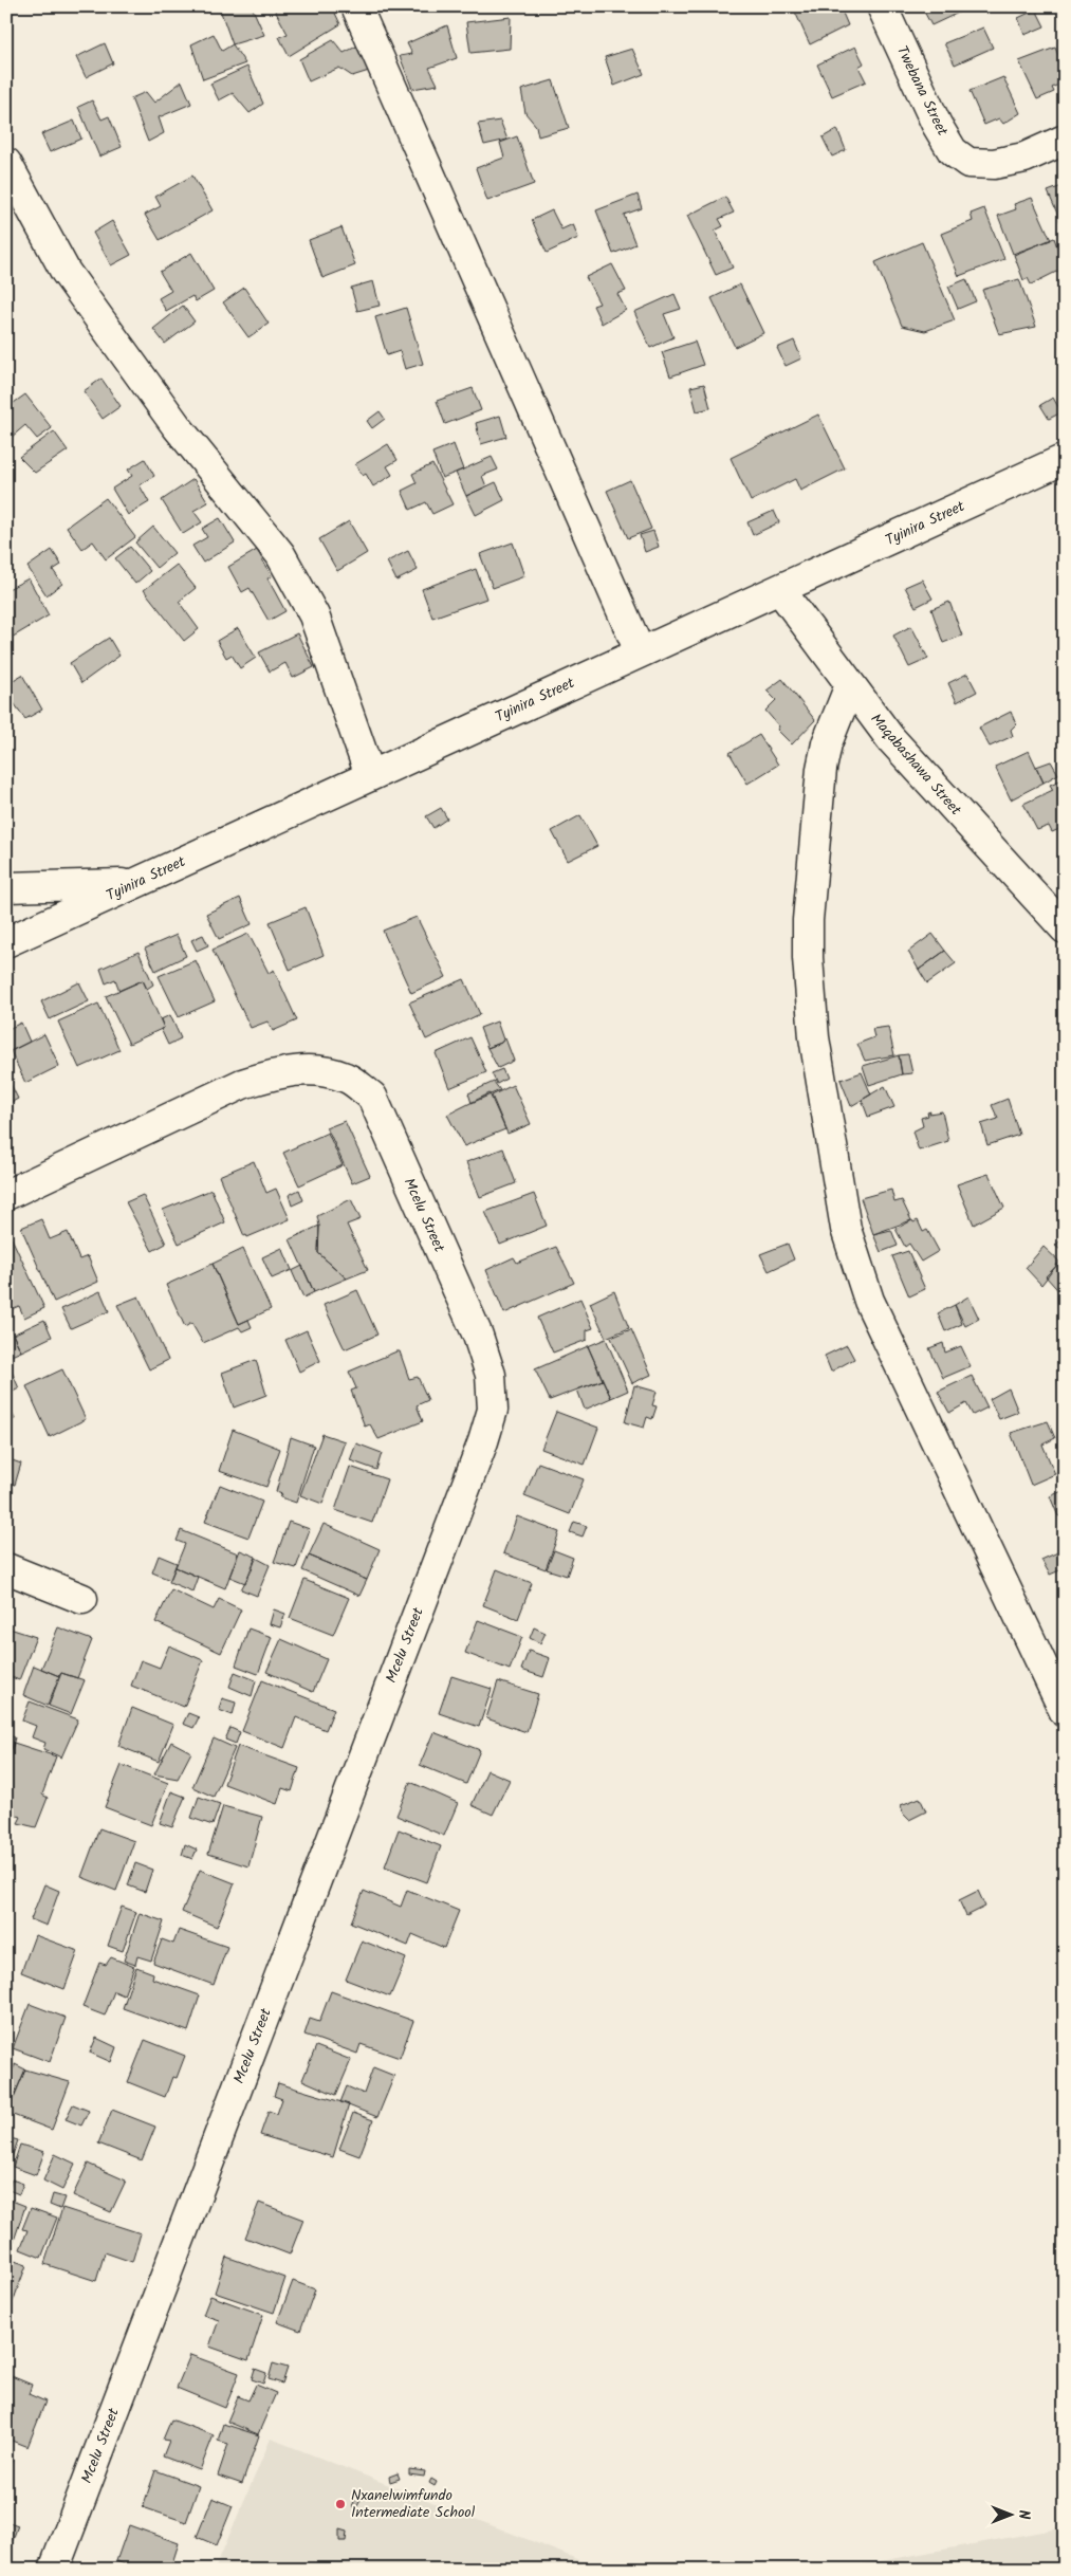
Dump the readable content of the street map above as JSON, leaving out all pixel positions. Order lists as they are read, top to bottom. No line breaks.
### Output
{"streets":{"street":["Twebana Street","Tyinira Street","Maqabashawa Street","Mcelu Street"]},"crossings":[["Tyinira Street","Maqabashawa Street"]],"places":["Nxanelwimfundo Intermediate School"],"north":"right"}
